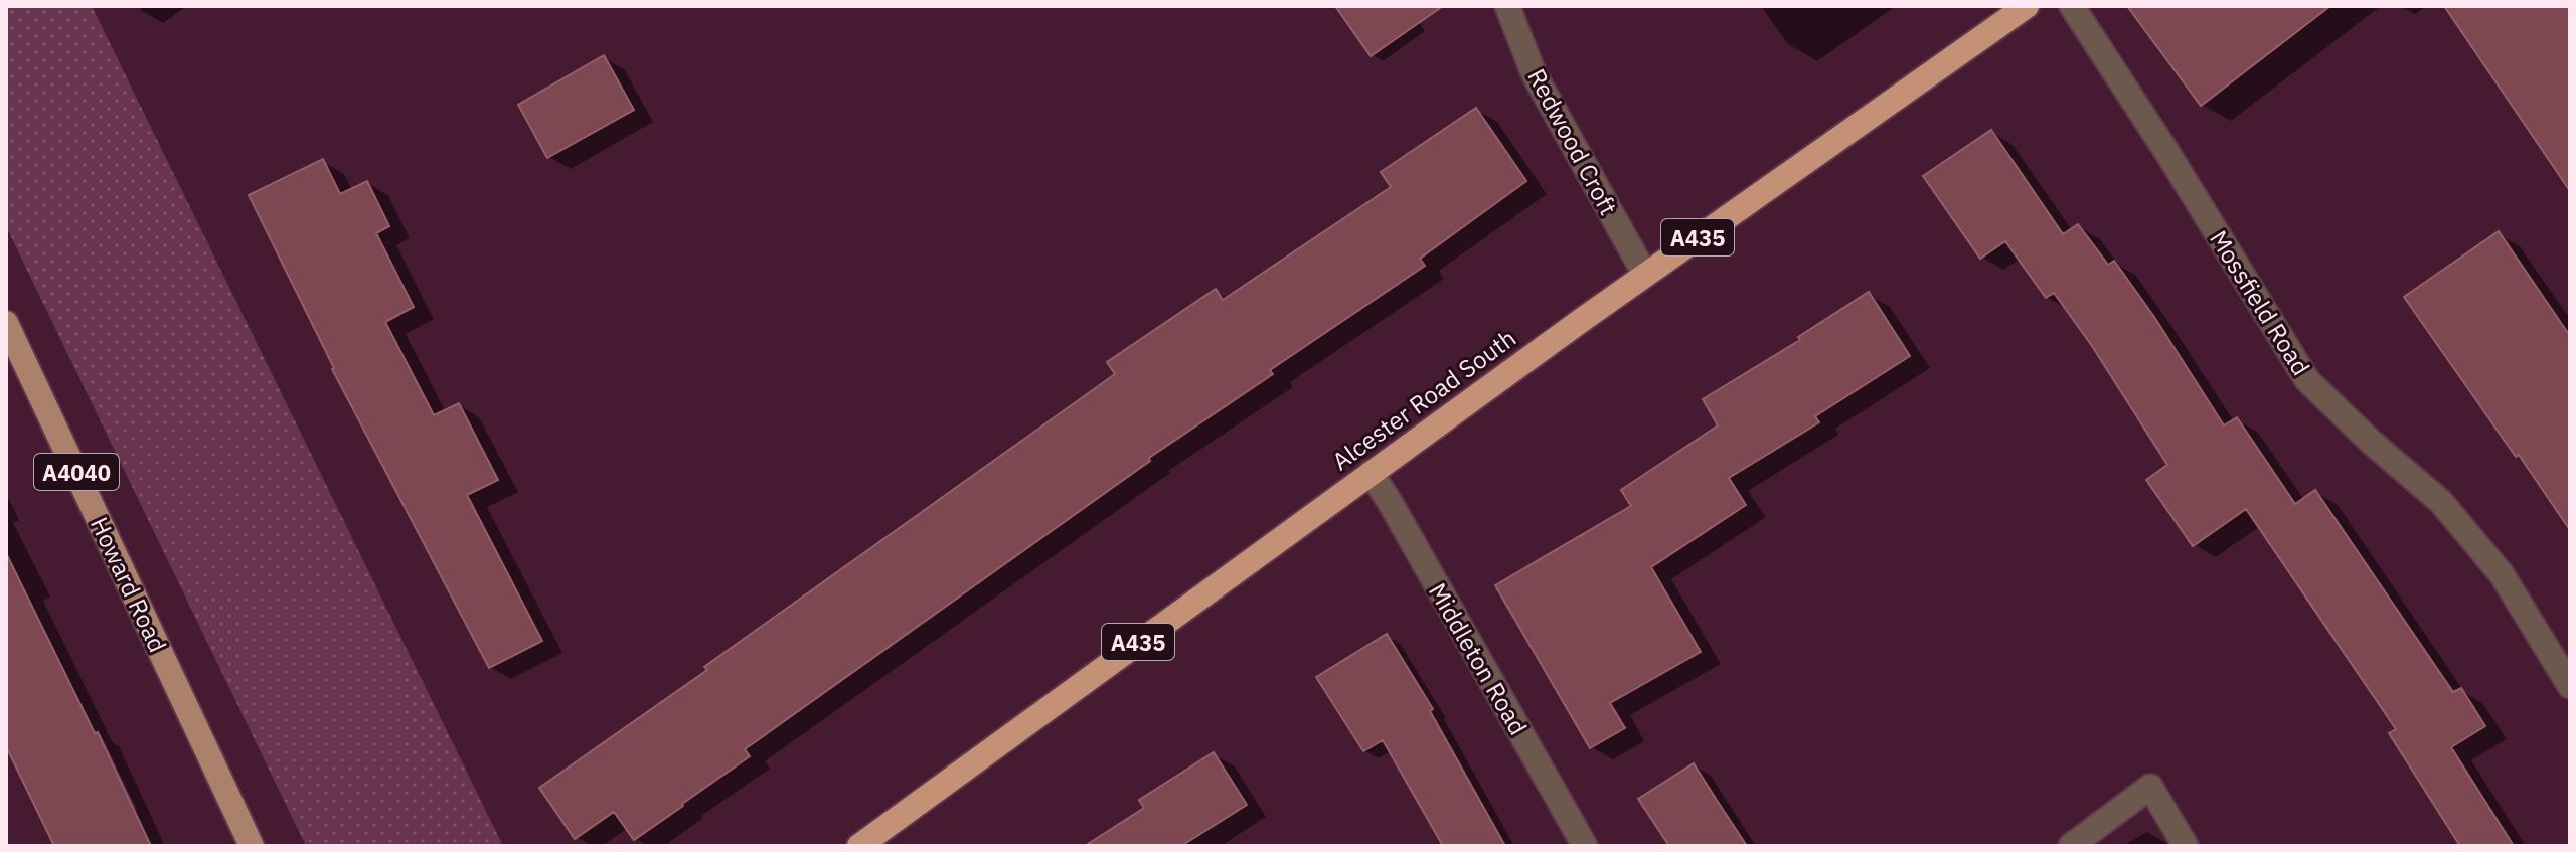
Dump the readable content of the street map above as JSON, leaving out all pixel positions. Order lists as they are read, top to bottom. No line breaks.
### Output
{"streets":{"highway":["A435","Alcester Road South"],"main road":["A4040","Howard Road"],"street":["Redwood Croft","Mossfield Road","Middleton Road"]},"crossings":[["Redwood Croft","Alcester Road South"],["Alcester Road South","Middleton Road"]]}
